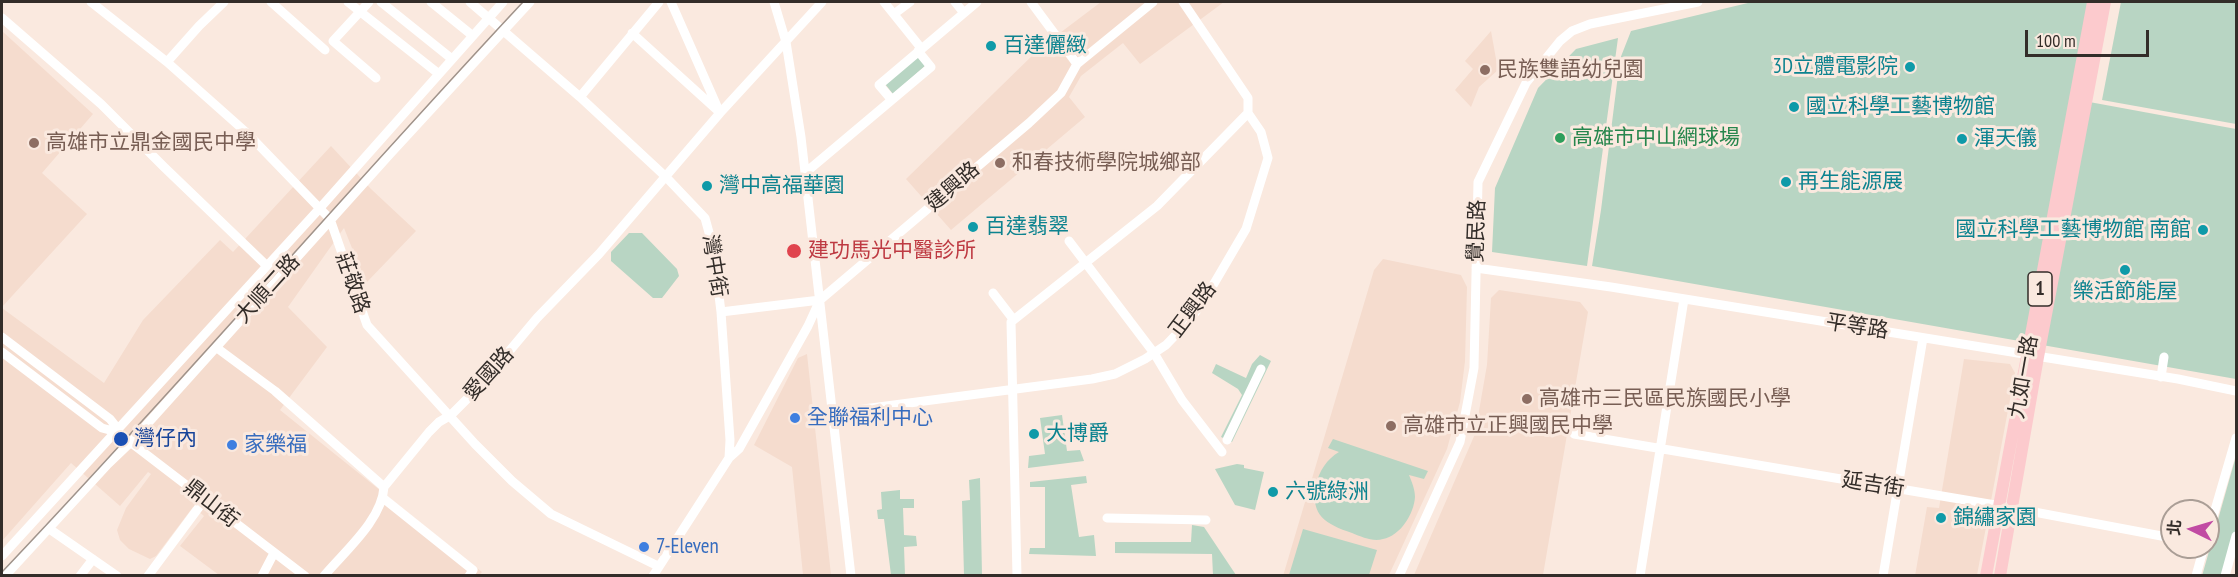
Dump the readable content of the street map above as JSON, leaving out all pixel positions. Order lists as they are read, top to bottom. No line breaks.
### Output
{"streets":{"main road":["1","九如一路"],"street":["建興路","覺民路","灣中街","莊敬路","大順二路","正興路","平等路","愛國路","延吉街","鼎山街"]},"crossings":[["覺民路","平等路"],["灣中街","大順二路"],["灣中街","愛國路"],["莊敬路","大順二路"],["莊敬路","愛國路"],["大順二路","鼎山街"],["平等路","九如一路"],["九如一路","延吉街"]],"places":["百達儷緻","3D立體電影院","民族雙語幼兒園","國立科學工藝博物館","高雄市中山網球場","渾天儀","高雄市立鼎金國民中學","和春技術學院城鄉部","再生能源展","灣中高福華園","百達翡翠","國立科學工藝博物館 南館","建功馬光中醫診所","樂活節能屋","高雄市三民區民族國民小學","全聯福利中心","高雄市立正興國民中學","大博爵","灣仔內","家樂福","六號綠洲","錦繡家園","7-Eleven"],"scale_bar":"100 m","north":"left"}
